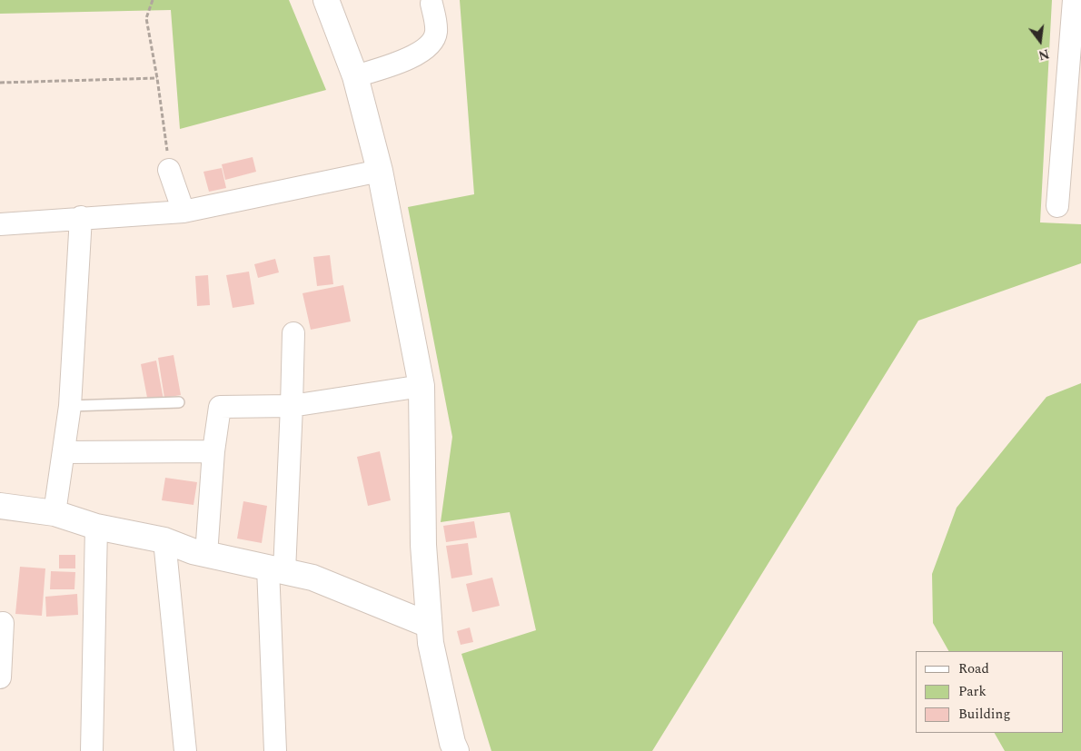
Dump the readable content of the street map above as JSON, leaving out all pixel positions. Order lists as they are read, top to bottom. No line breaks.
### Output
{"legend":["Road","Park","Building"],"north":"bottom"}
